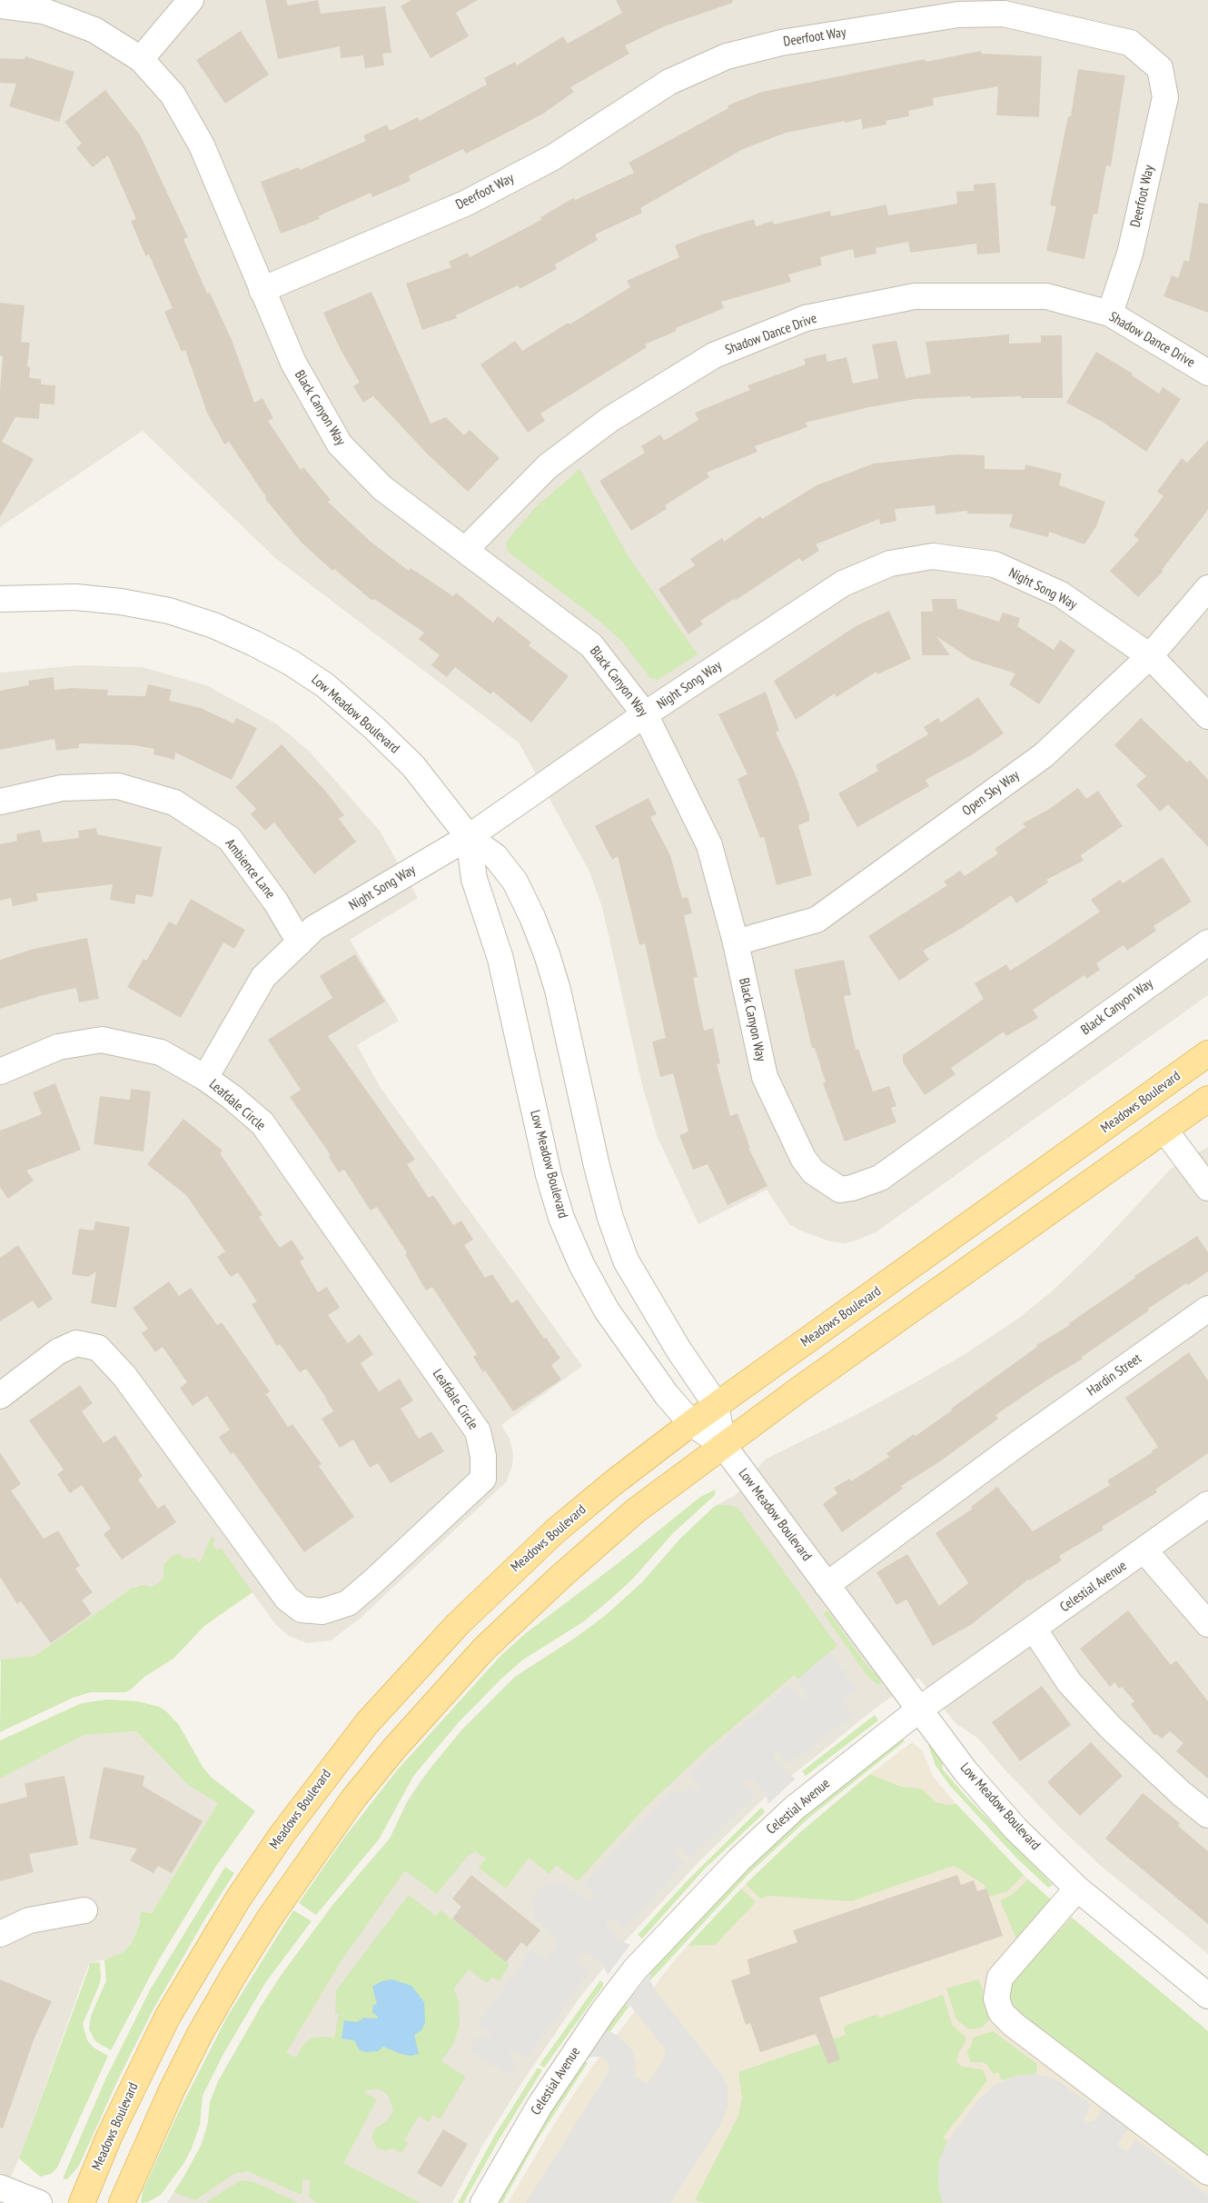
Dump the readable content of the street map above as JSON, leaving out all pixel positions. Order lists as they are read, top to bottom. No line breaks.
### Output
{"streets":{"main road":["Meadows Boulevard"],"street":["Deerfoot Way","Shadow Dance Drive","Black Canyon Way","Night Song Way","Low Meadow Boulevard","Open Sky Way","Ambience Lane","Leafdale Circle","Hardin Street","Celestial Avenue"]},"crossings":[["Deerfoot Way","Shadow Dance Drive"],["Deerfoot Way","Black Canyon Way"],["Shadow Dance Drive","Black Canyon Way"],["Black Canyon Way","Night Song Way"],["Black Canyon Way","Open Sky Way"],["Night Song Way","Low Meadow Boulevard"],["Night Song Way","Open Sky Way"],["Night Song Way","Ambience Lane"],["Night Song Way","Leafdale Circle"],["Low Meadow Boulevard","Meadows Boulevard"],["Low Meadow Boulevard","Hardin Street"],["Low Meadow Boulevard","Celestial Avenue"]]}
